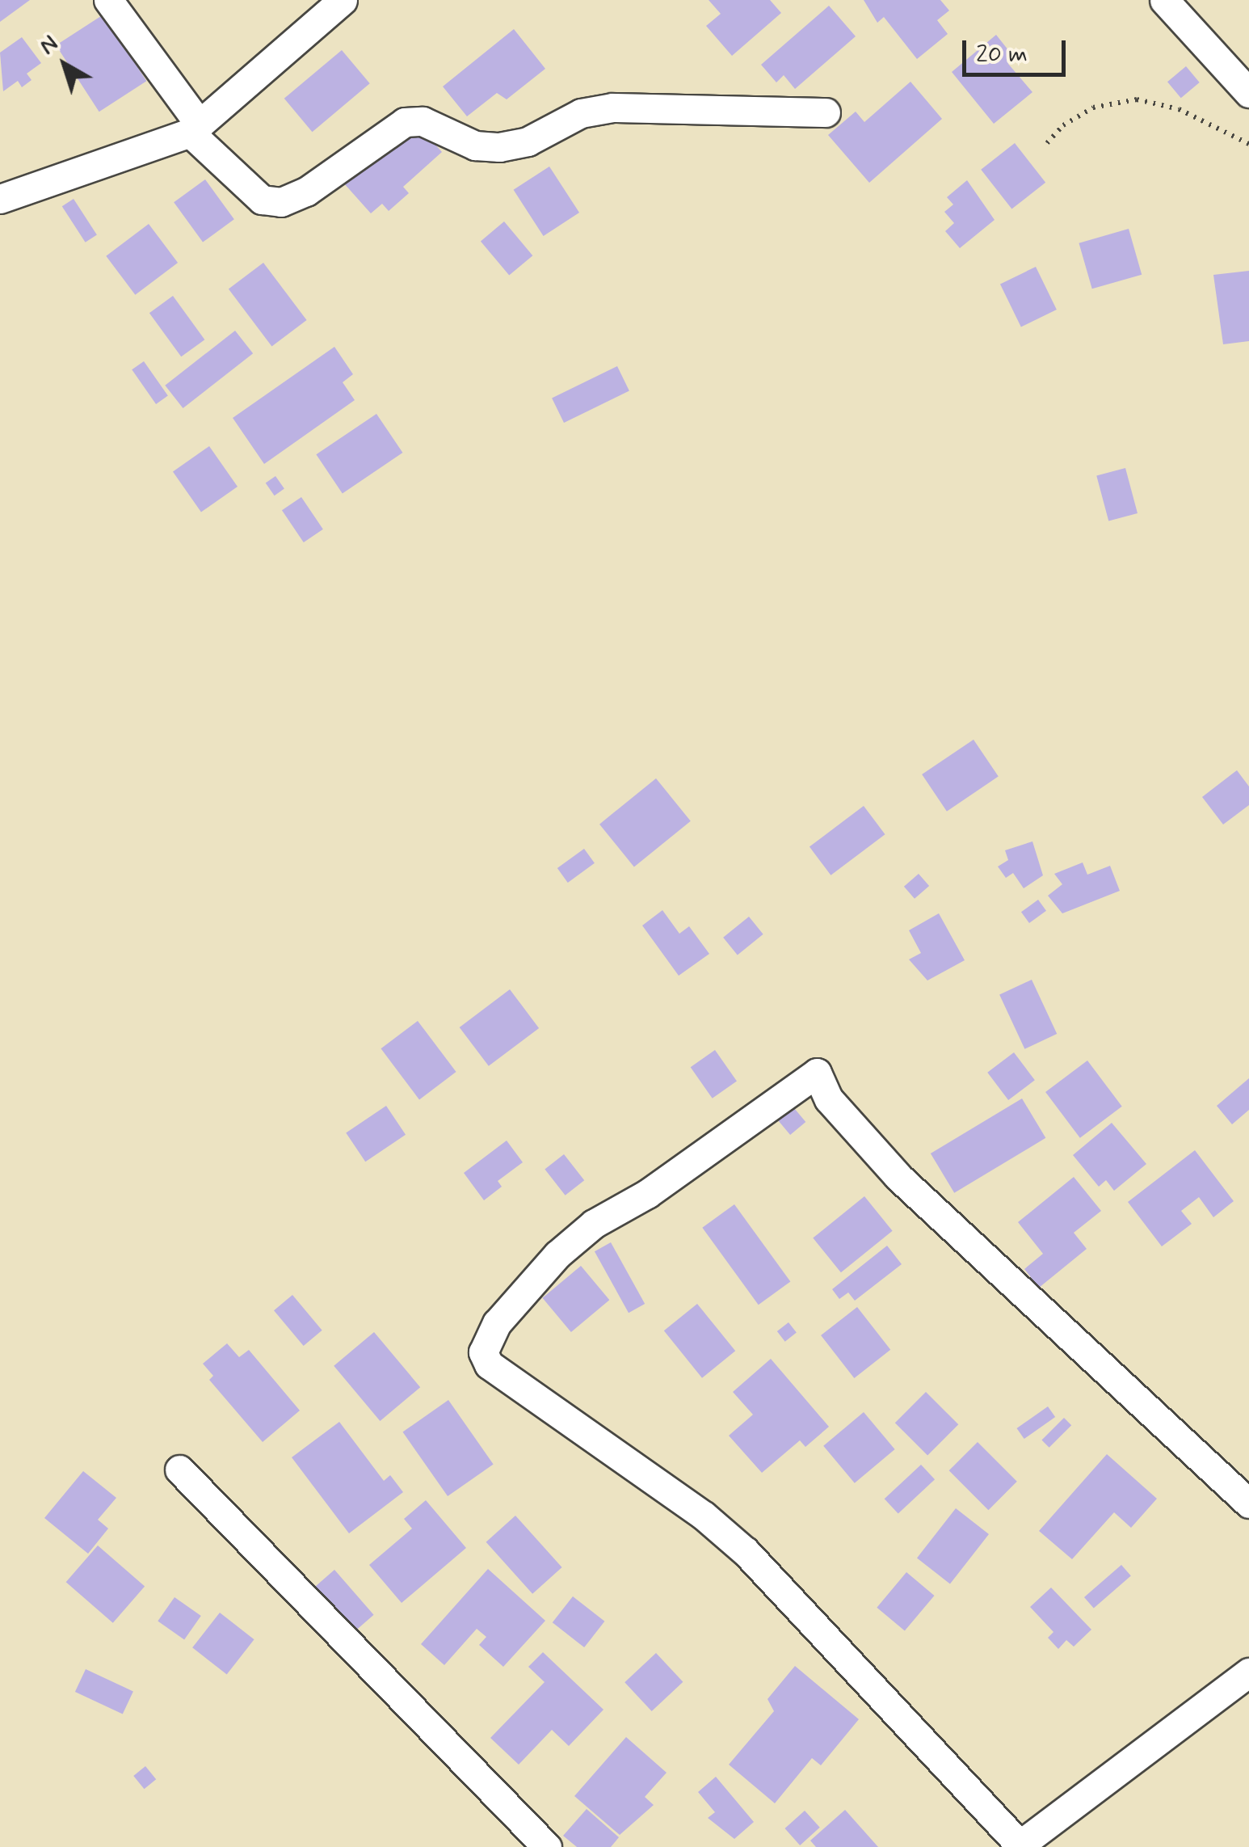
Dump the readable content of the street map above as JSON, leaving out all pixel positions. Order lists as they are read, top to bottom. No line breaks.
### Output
{"scale_bar":"20 m","north":"top left"}
